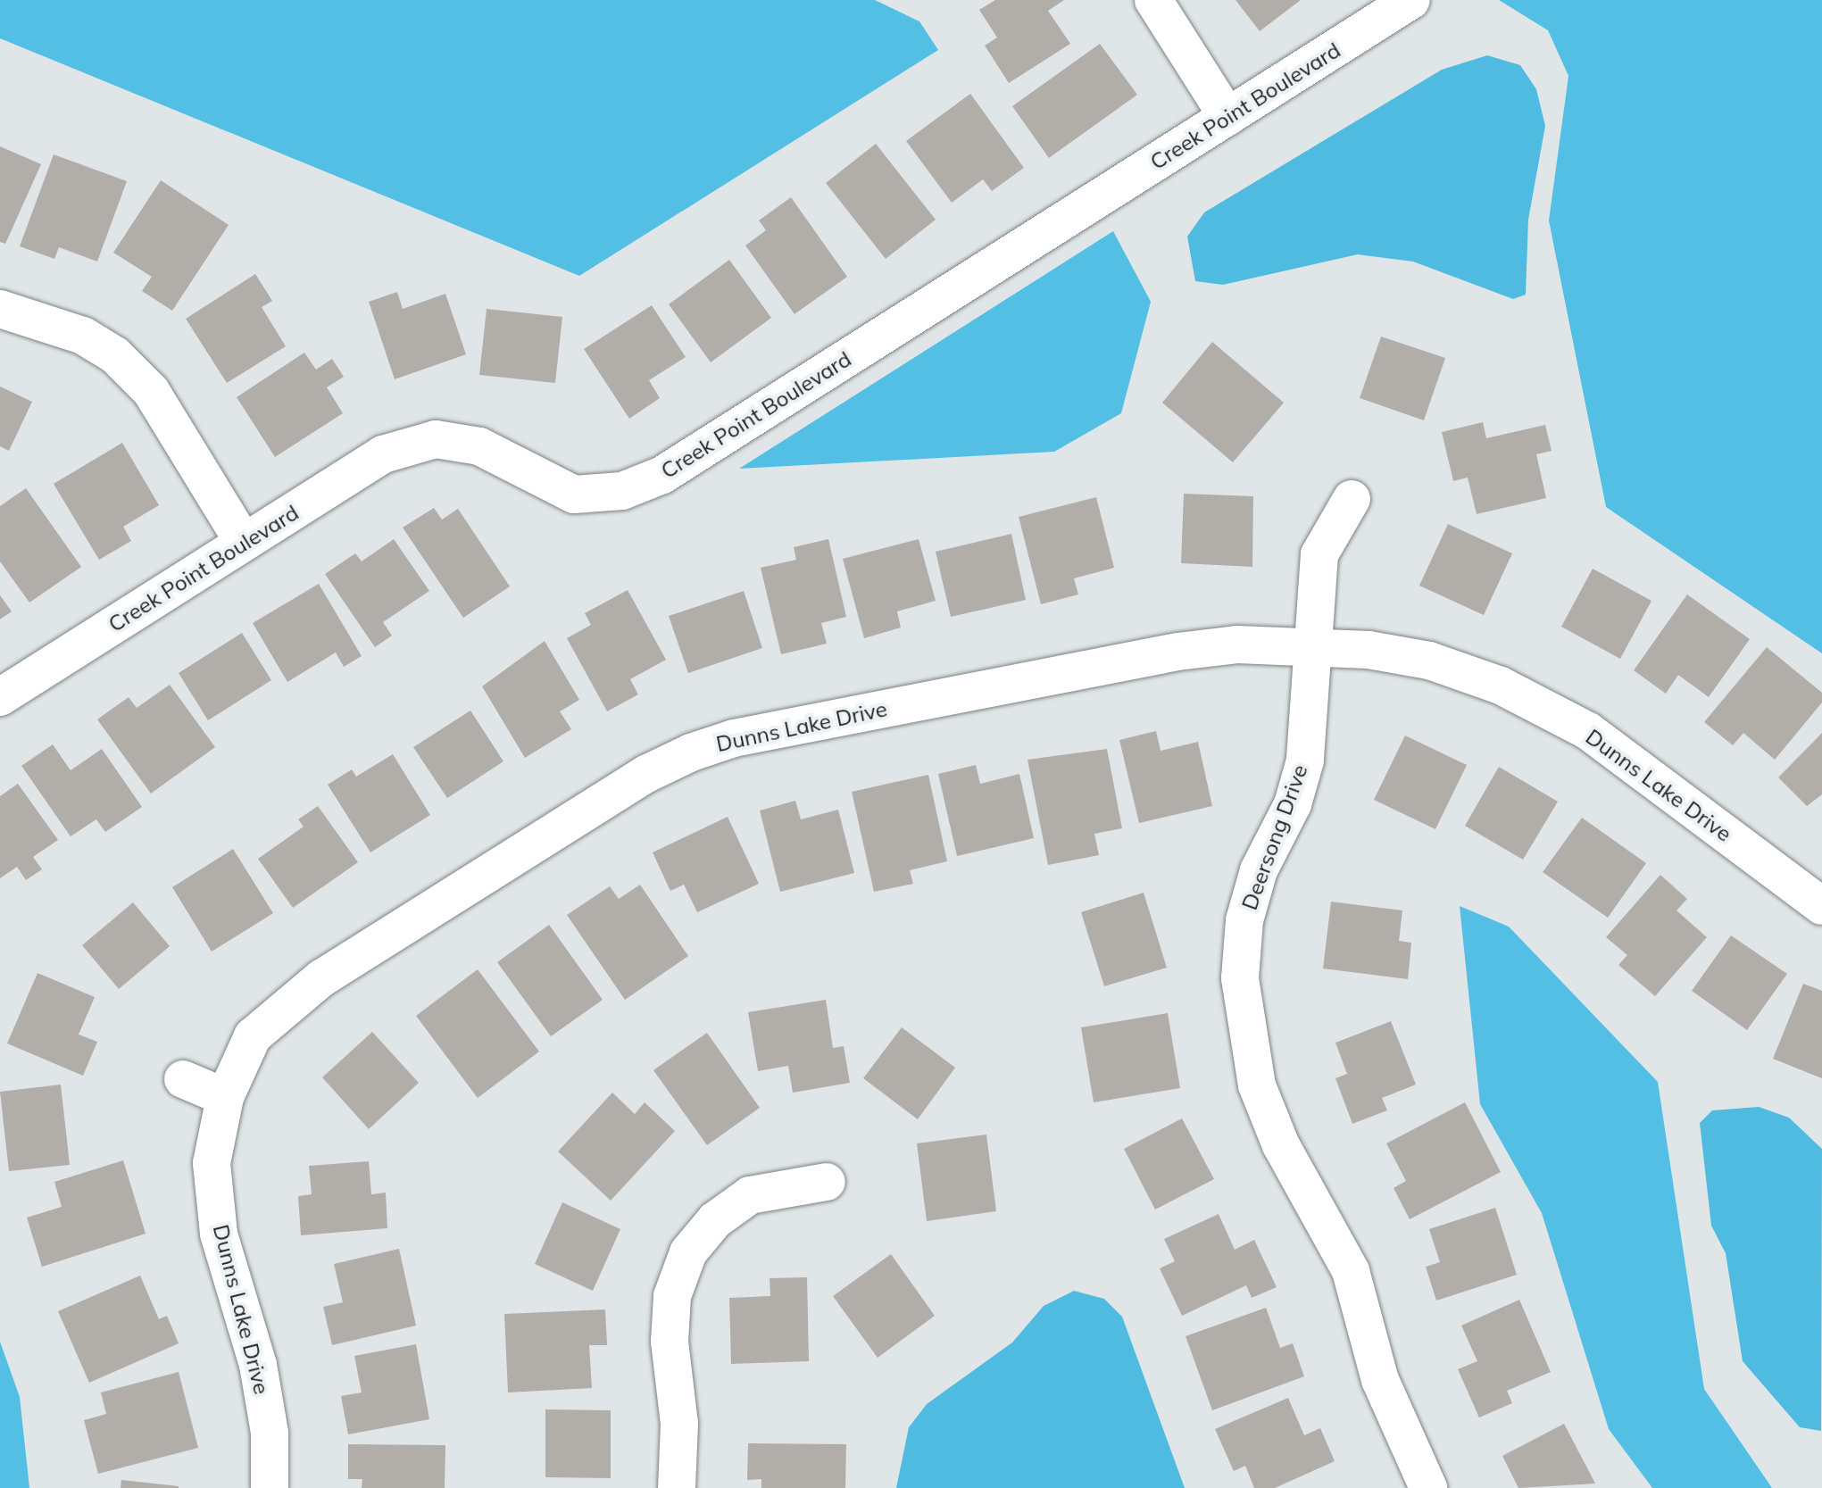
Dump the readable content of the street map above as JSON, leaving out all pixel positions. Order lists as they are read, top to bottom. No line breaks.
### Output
{"streets":{"street":["Creek Point Boulevard","Dunns Lake Drive","Deersong Drive"]},"crossings":[["Dunns Lake Drive","Deersong Drive"]]}
